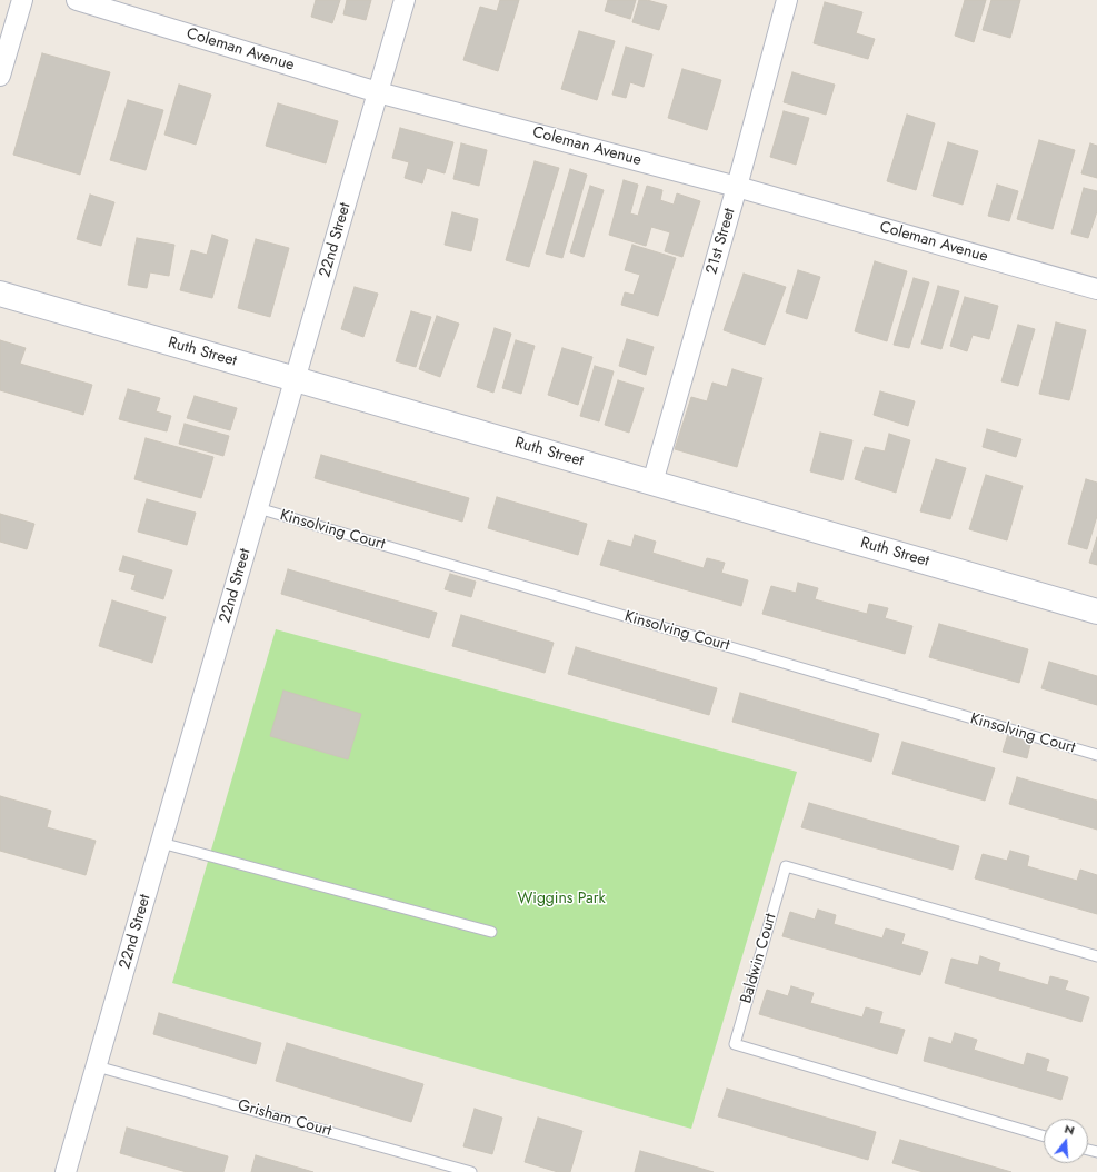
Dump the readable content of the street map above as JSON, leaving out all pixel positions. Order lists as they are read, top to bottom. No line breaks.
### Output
{"streets":{"street":["Coleman Avenue","22nd Street","21st Street","Ruth Street"],"lane":["Kinsolving Court","Baldwin Court","Grisham Court"]},"crossings":[["Coleman Avenue","22nd Street"],["Coleman Avenue","21st Street"],["22nd Street","Ruth Street"],["22nd Street","Kinsolving Court"],["22nd Street","Grisham Court"],["21st Street","Ruth Street"]],"parks":["Wiggins Park"],"north":"top"}
